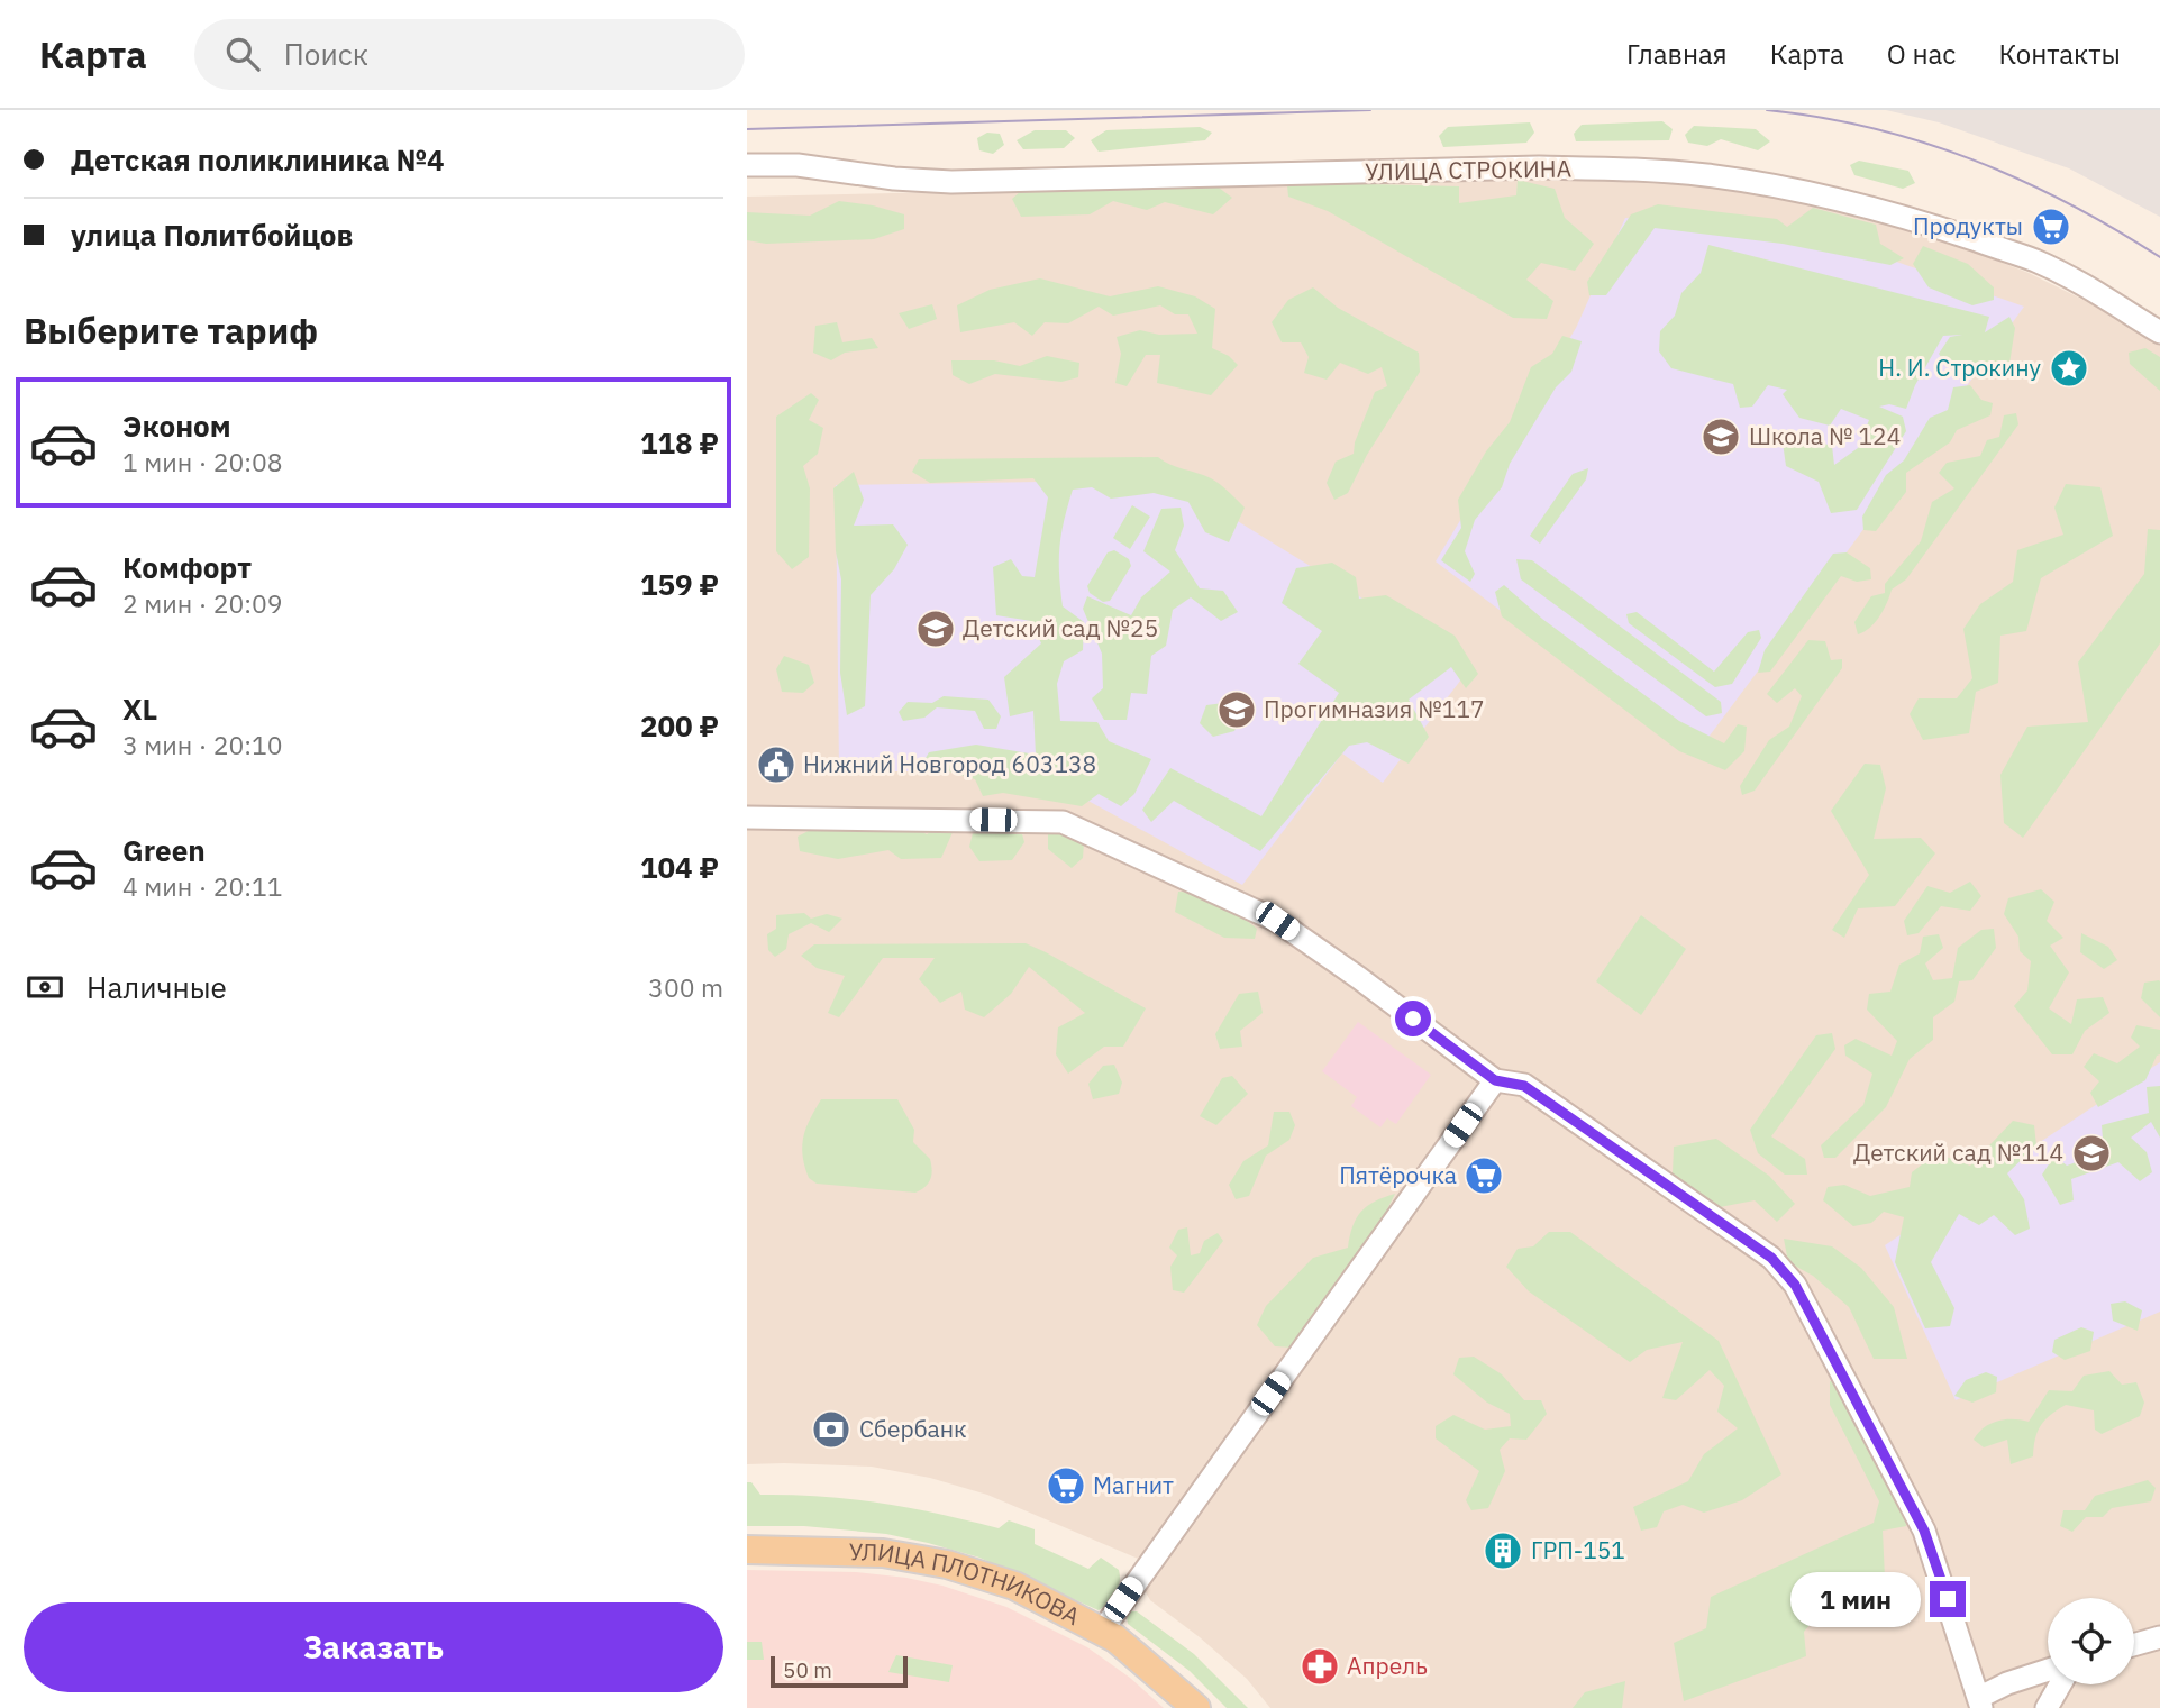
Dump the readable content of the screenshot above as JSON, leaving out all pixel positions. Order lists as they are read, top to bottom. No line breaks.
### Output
{"streets":{"main road":["УЛИЦА ПЛОТНИКОВА"],"street":["УЛИЦА СТРОКИНА"]},"places":{"supermarket":["Продукты","Пятёрочка","Магнит"],"place":["Н. И. Строкину"],"school or university":["Школа № 124","Детский сад №25","Прогимназия №117","Детский сад №114"],"public building":["Нижний Новгород 603138"],"bank":["Сбербанк"],"building":["ГРП-151"],"pharmacy":["Апрель"]},"scale_bar":"50 m","page":{"header":"Карта","search":"Поиск","nav":["Главная","Карта","О нас","Контакты"],"banner":["Детская поликлиника №4","улица Политбойцов"],"heading":"Выберите тариф","list":[{"name":"Эконом","note":"1 мин · 20:08","value":"118 ₽"},{"name":"Комфорт","note":"2 мин · 20:09","value":"159 ₽"},{"name":"XL","note":"3 мин · 20:10","value":"200 ₽"},{"name":"Green","note":"4 мин · 20:11","value":"104 ₽"}],"pay":["Наличные","300 m"],"bubble":"1 мин","buttons":"Заказать","scale":"50 m"}}
